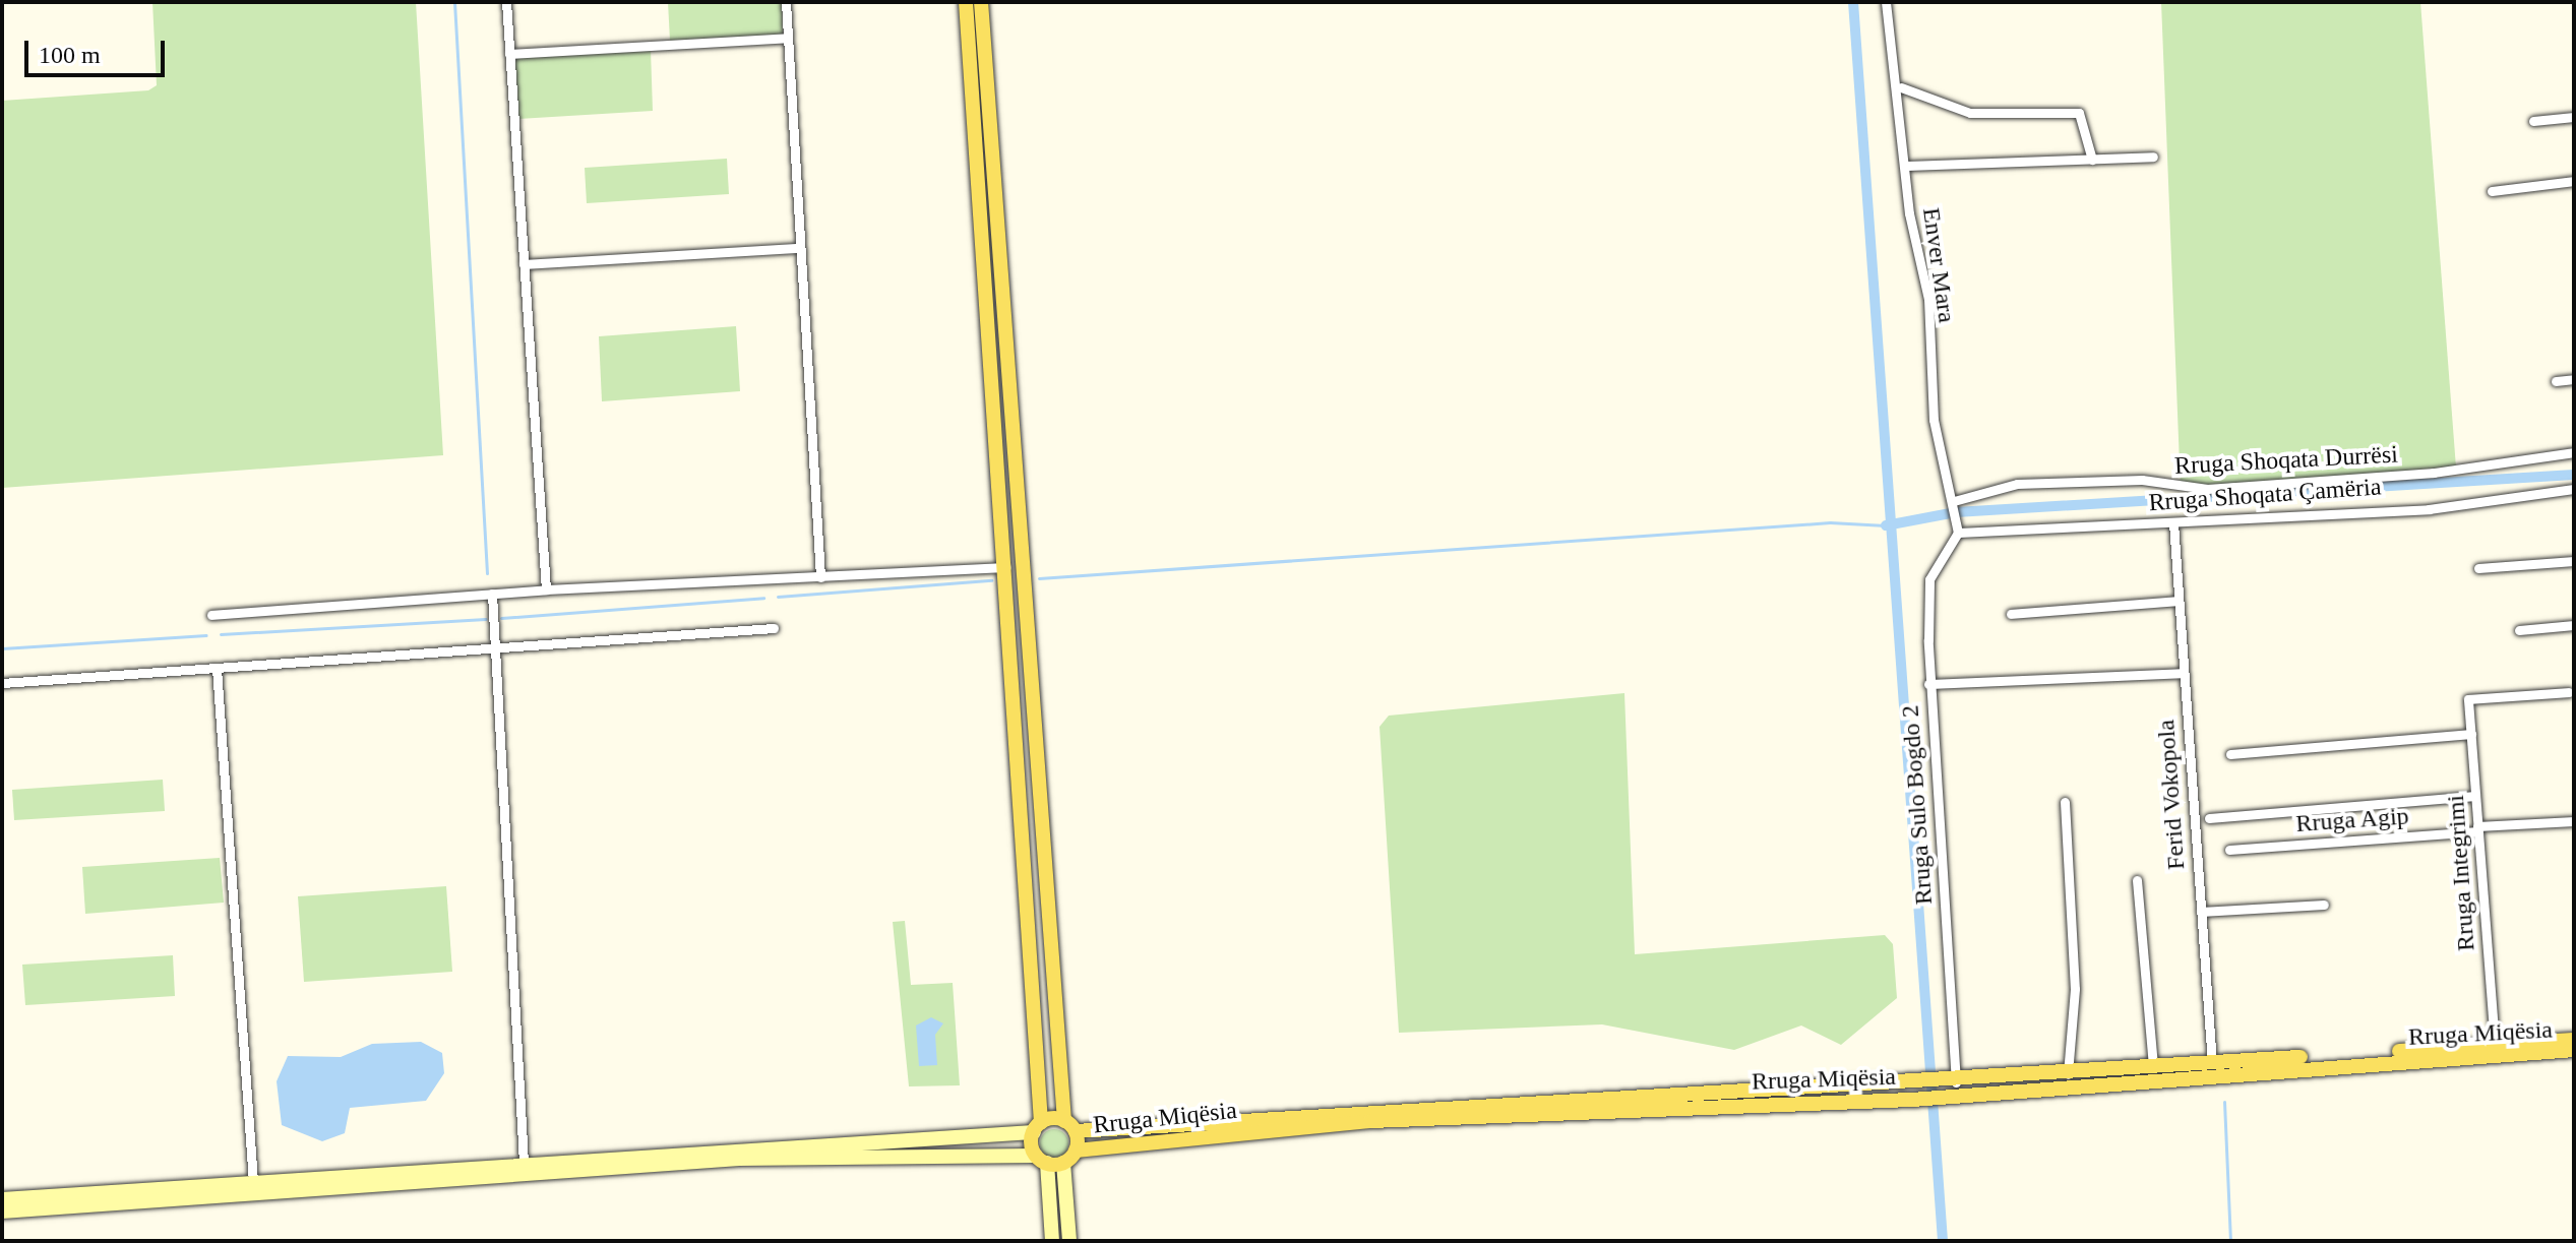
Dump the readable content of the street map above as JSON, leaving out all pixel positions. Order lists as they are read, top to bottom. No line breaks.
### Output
{"streets":{"main road":["Rruga Miqësia"],"street":["Enver Mara","Rruga Shoqata Durrësi","Rruga Shoqata Çamëria","Ferid Vokopola","Rruga Sulo Bogdo 2","Rruga Agip","Rruga Integrimi"]},"crossings":[["Enver Mara","Rruga Shoqata Durrësi"],["Enver Mara","Rruga Shoqata Çamëria"],["Enver Mara","Rruga Sulo Bogdo 2"],["Rruga Shoqata Çamëria","Ferid Vokopola"],["Rruga Shoqata Çamëria","Rruga Sulo Bogdo 2"],["Ferid Vokopola","Rruga Miqësia"],["Rruga Sulo Bogdo 2","Rruga Miqësia"],["Rruga Agip","Rruga Integrimi"],["Rruga Integrimi","Rruga Miqësia"]],"scale_bar":"100 m"}
